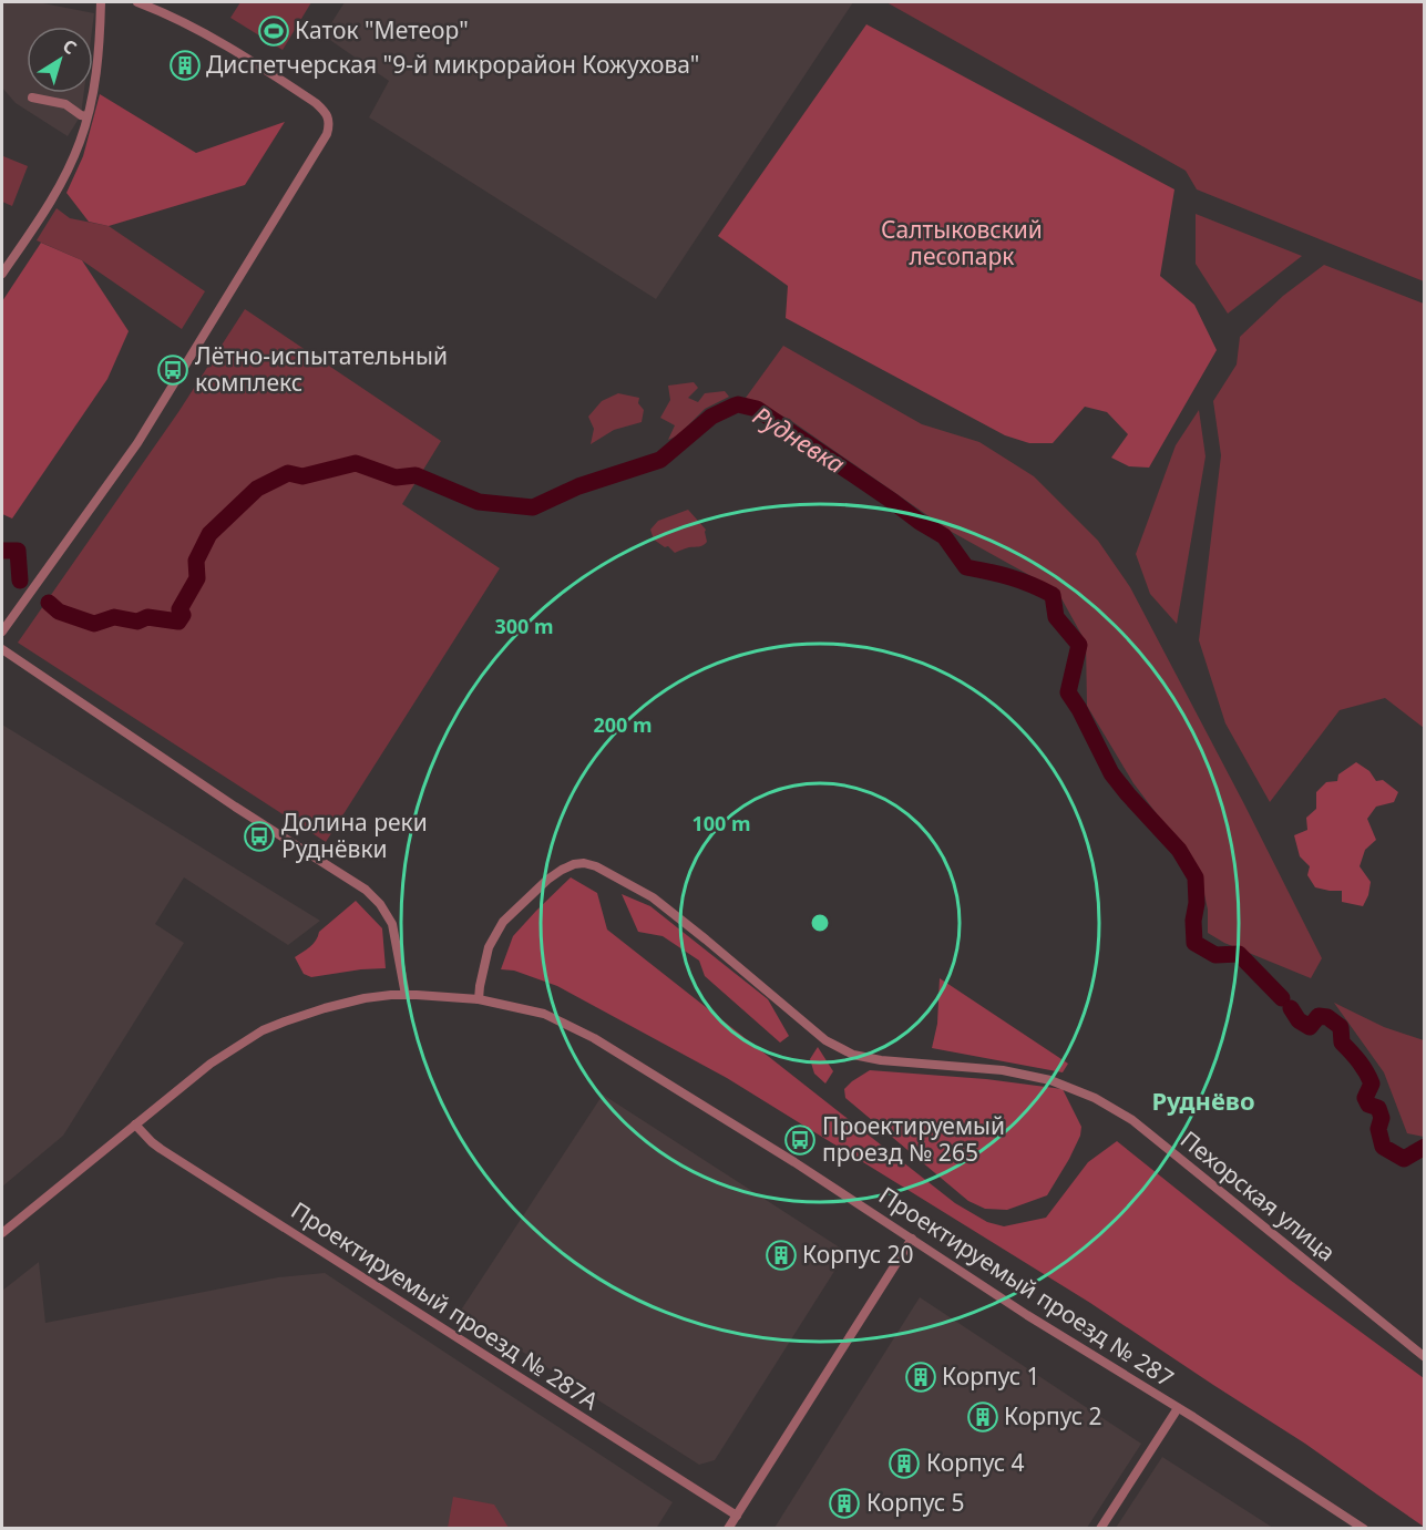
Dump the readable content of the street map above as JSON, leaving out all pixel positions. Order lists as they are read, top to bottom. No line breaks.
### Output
{"streets":{"street":["Пехорская улица","Проектируемый проезд № 287","Проектируемый проезд № 287А"]},"crossings":[["Пехорская улица","Проектируемый проезд № 287"],["Проектируемый проезд № 287","Проектируемый проезд № 287А"]],"districts":["Руднёво"],"water":["Рудневка"],"parks":["Салтыковский лесопарк"],"places":{"sports":["Каток \"Метеор\""],"building":["Диспетчерская \"9-й микрорайон Кожухова\"","Корпус 20","Корпус 1","Корпус 2","Корпус 4","Корпус 5"],"bus stop":["Лётно-испытательный комплекс","Долина реки Руднёвки","Проектируемый проезд № 265"]},"north":"top right","rings":["300 m","200 m","100 m"]}
